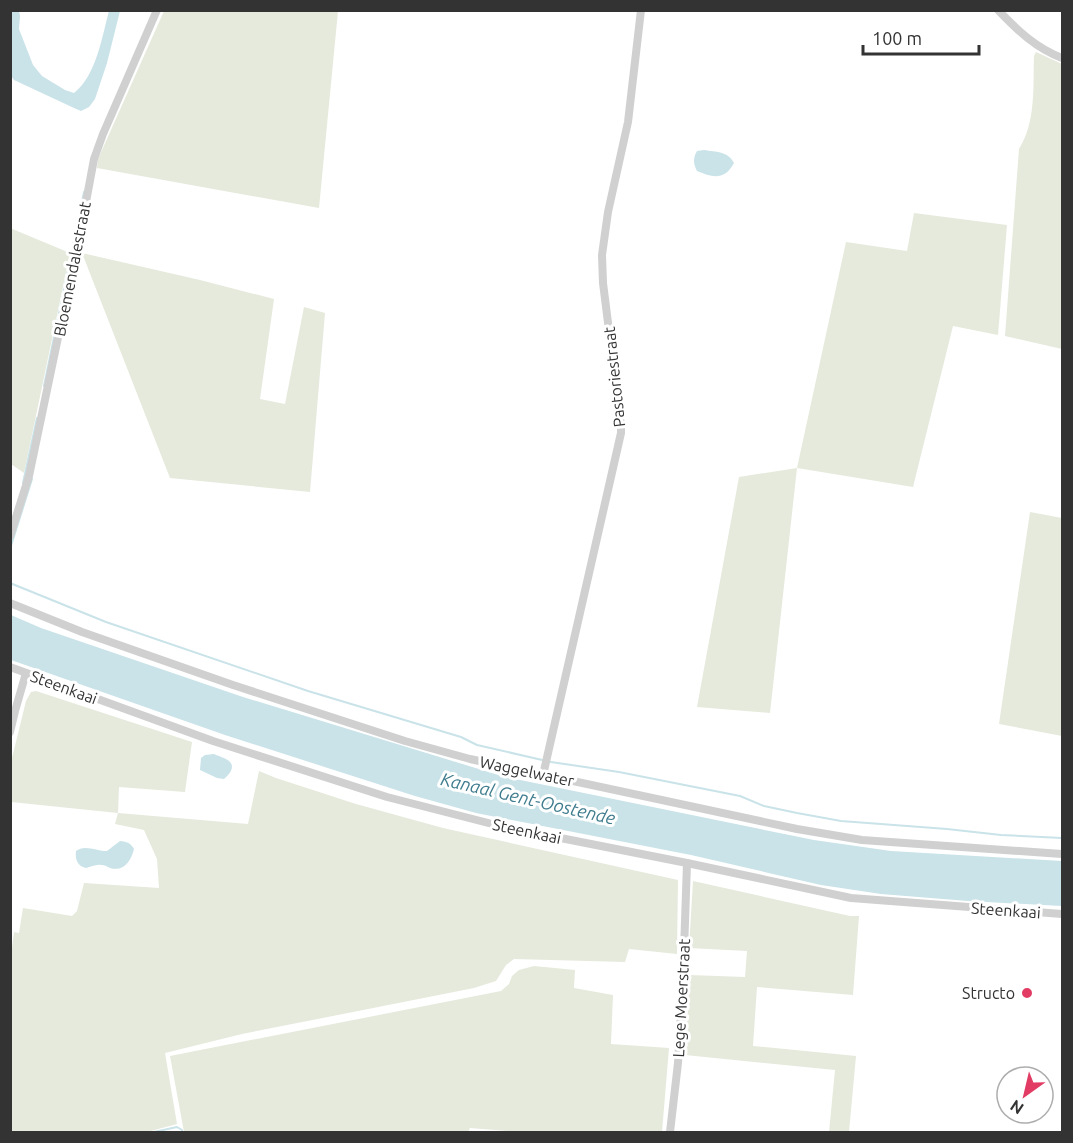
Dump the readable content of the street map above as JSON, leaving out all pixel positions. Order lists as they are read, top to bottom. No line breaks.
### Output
{"streets":{"street":["Bloemendalestraat","Pastoriestraat","Steenkaai","Waggelwater","Lege Moerstraat"]},"crossings":[["Pastoriestraat","Waggelwater"],["Steenkaai","Lege Moerstraat"]],"water":["Kanaal Gent-Oostende"],"places":["Structo"],"scale_bar":"100 m","north":"bottom left"}
